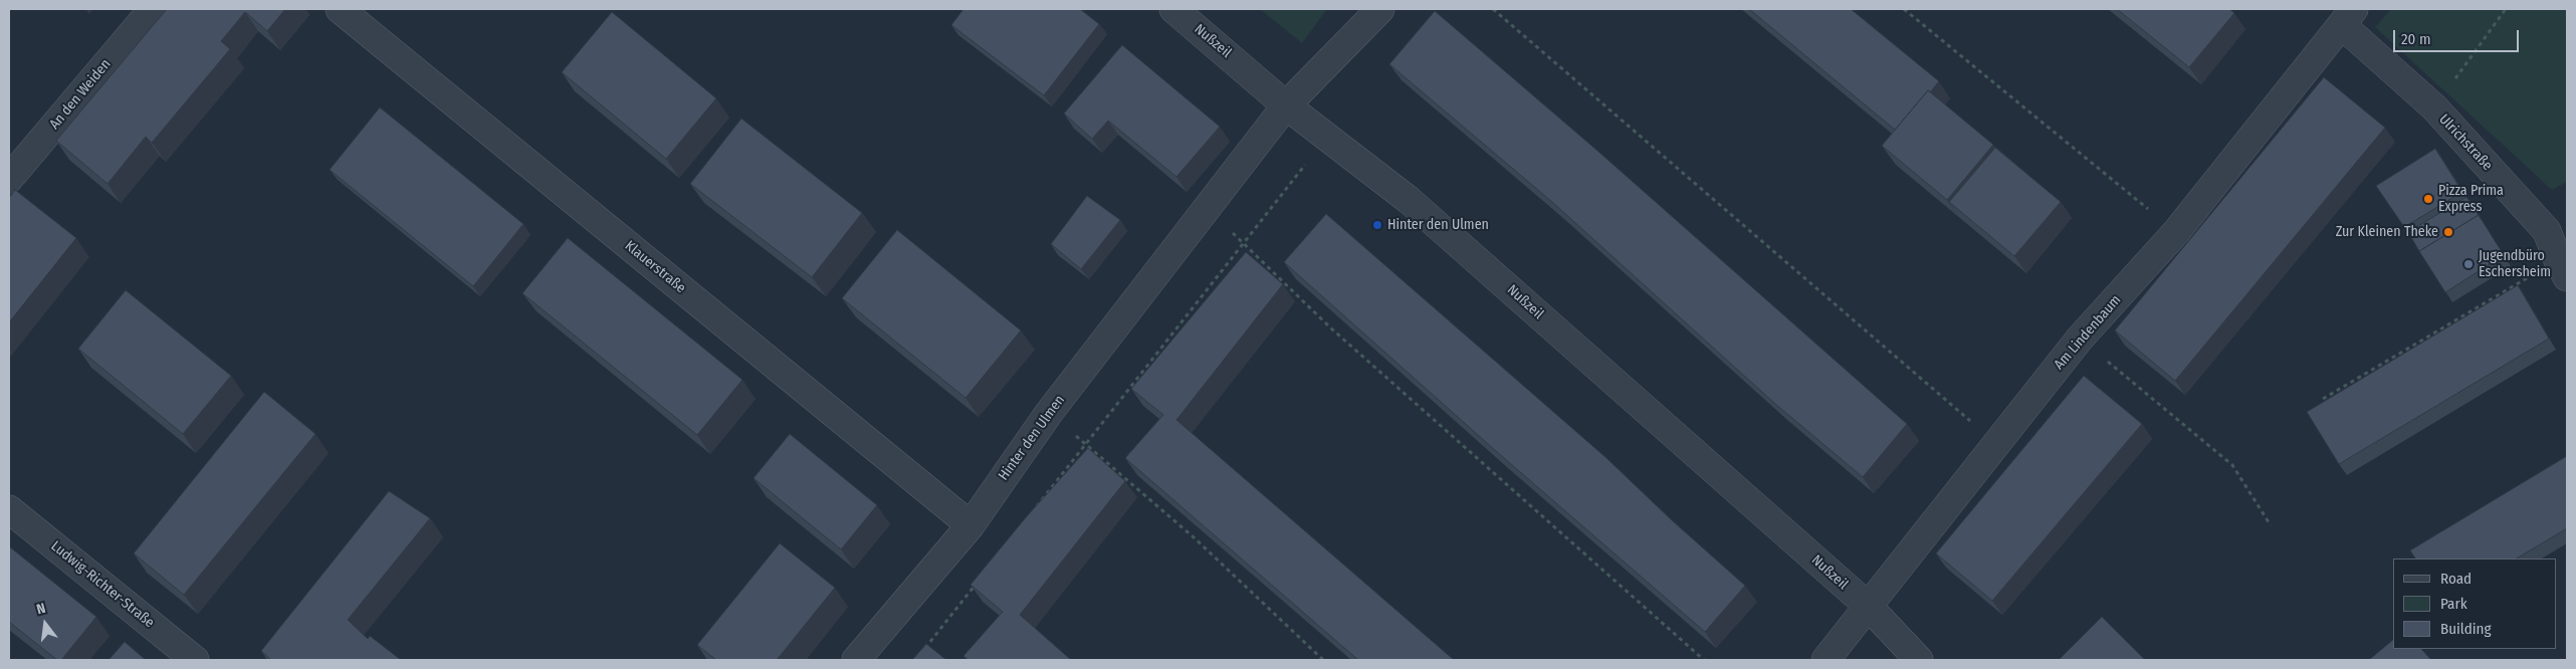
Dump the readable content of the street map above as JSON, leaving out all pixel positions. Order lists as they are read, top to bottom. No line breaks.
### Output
{"streets":{"street":["Nußzeil","An den Weiden","Ulrichstraße","Klauerstraße","Am Lindenbaum","Hinter den Ulmen","Ludwig-Richter-Straße"]},"crossings":[["Nußzeil","Am Lindenbaum"],["Nußzeil","Hinter den Ulmen"],["Ulrichstraße","Am Lindenbaum"],["Klauerstraße","Hinter den Ulmen"]],"places":["Pizza Prima Express","Hinter den Ulmen","Zur Kleinen Theke","Jugendbüro Eschersheim"],"legend":["Road","Park","Building"],"scale_bar":"20 m","north":"top"}
